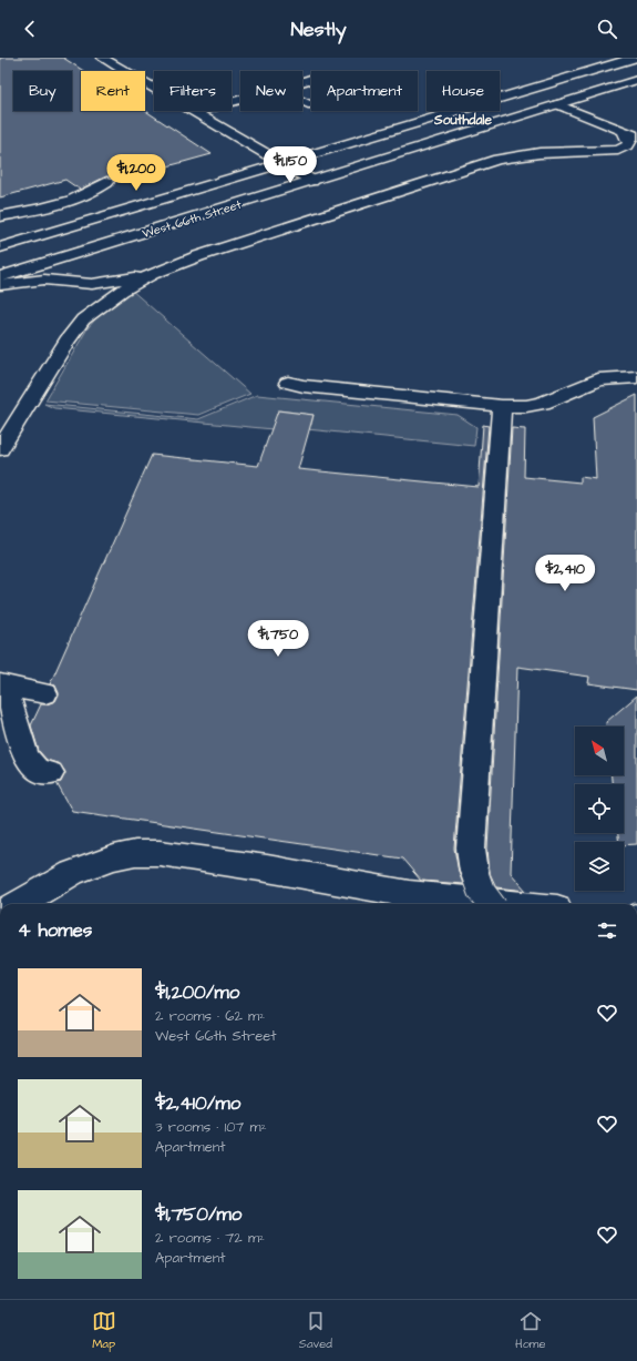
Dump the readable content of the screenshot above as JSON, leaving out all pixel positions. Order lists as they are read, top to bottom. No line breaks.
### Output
{"streets":{"main road":["West 66th Street"]},"districts":["Southdale"],"north":"top left","page":{"header":"Nestly","chip":["Buy","Rent","Filters","New","Apartment","House"],"price":["$1,150","$1,200","$2,410","$1,750"],"heading":"4 homes","list":[{"name":"$1,200/mo","note":"2 rooms · 62 m² · West 66th Street"},{"name":"$2,410/mo","note":"3 rooms · 107 m² · Apartment"},{"name":"$1,750/mo","note":"2 rooms · 72 m² · Apartment"}],"tabs":["Map","Saved","Home"]}}
